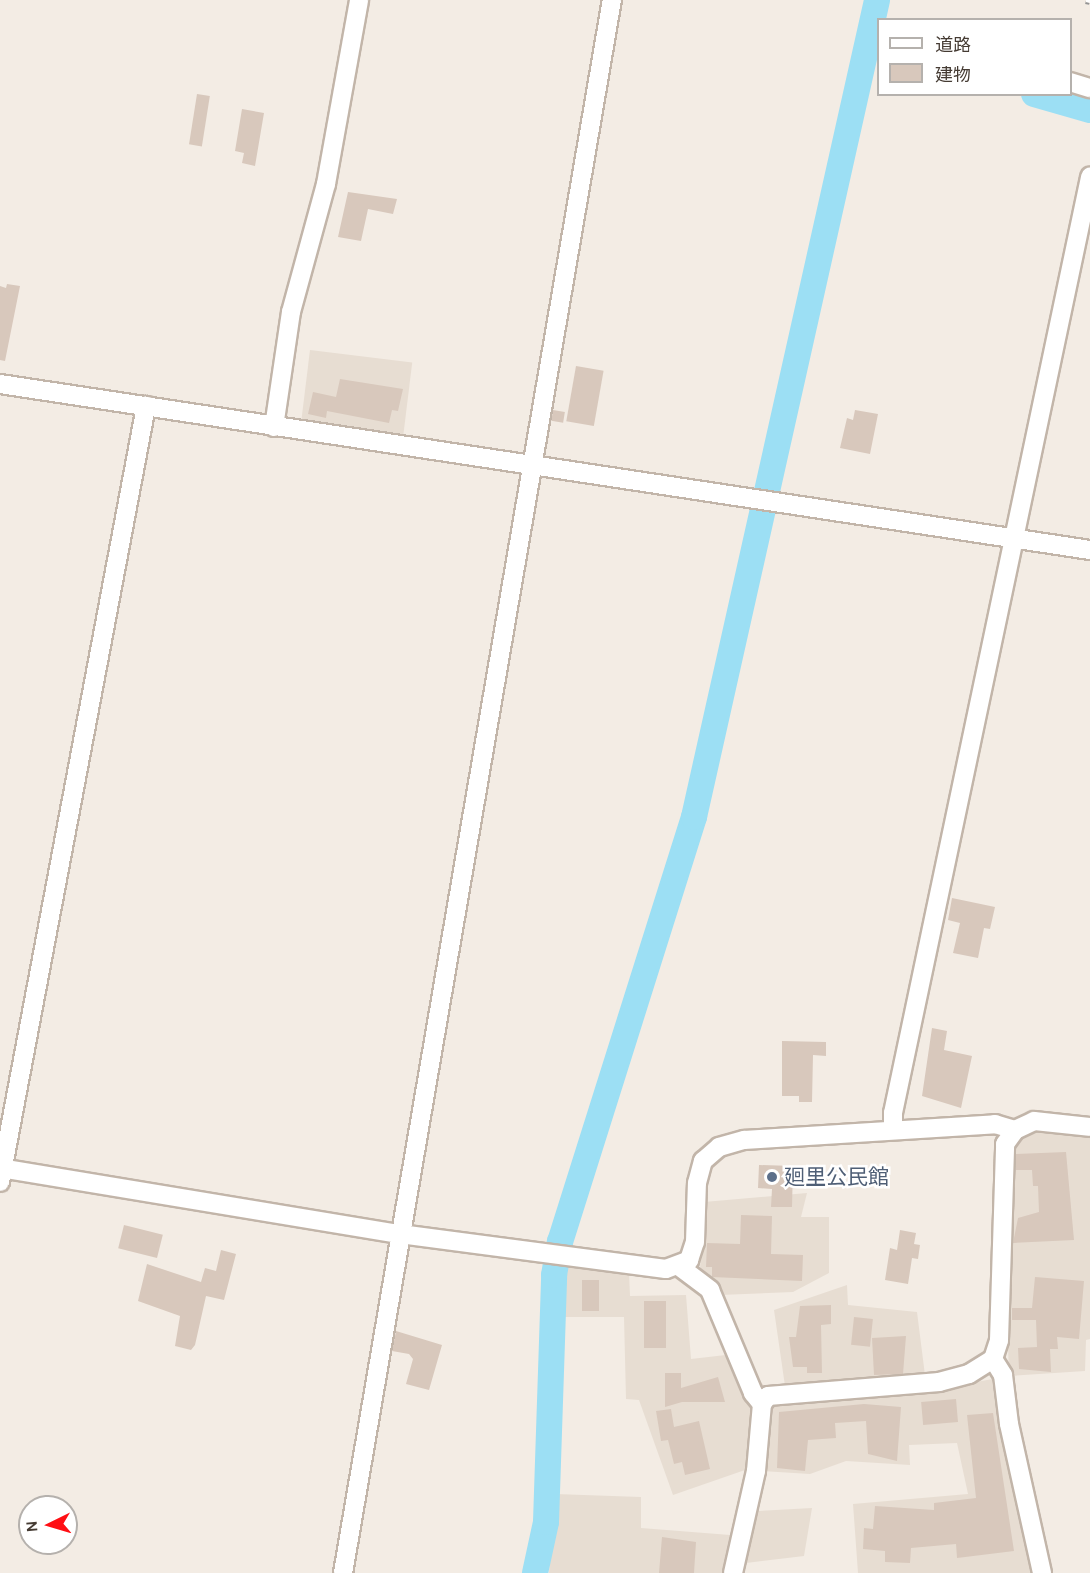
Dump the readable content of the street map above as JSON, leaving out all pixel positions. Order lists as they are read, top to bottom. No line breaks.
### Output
{"places":["廻里公民館"],"legend":["道路","建物"],"north":"left"}
